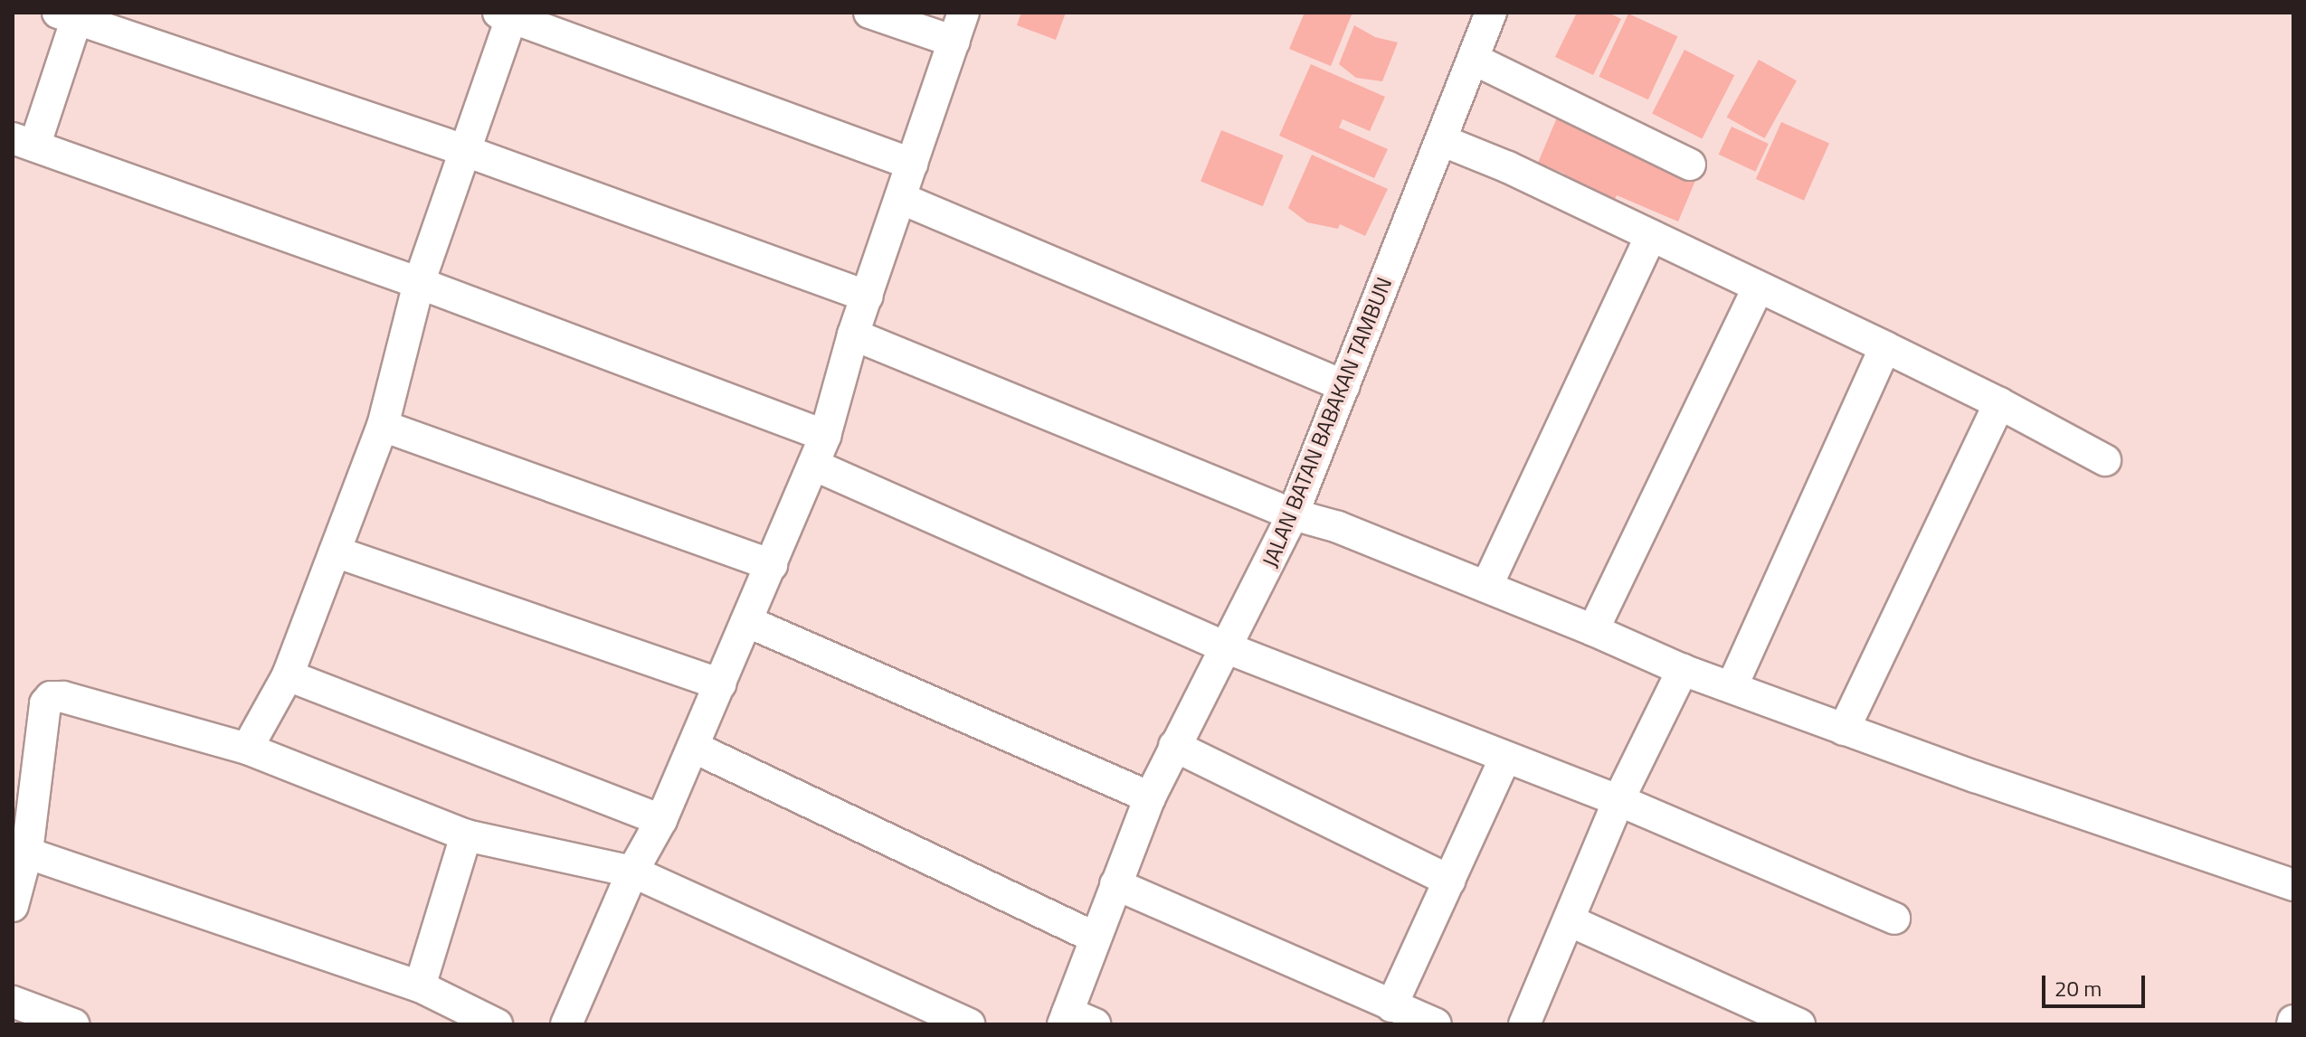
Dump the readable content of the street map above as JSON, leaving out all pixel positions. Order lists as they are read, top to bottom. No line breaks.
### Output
{"streets":{"street":["JALAN BATAN BABAKAN TAMBUN"]},"scale_bar":"20 m"}
